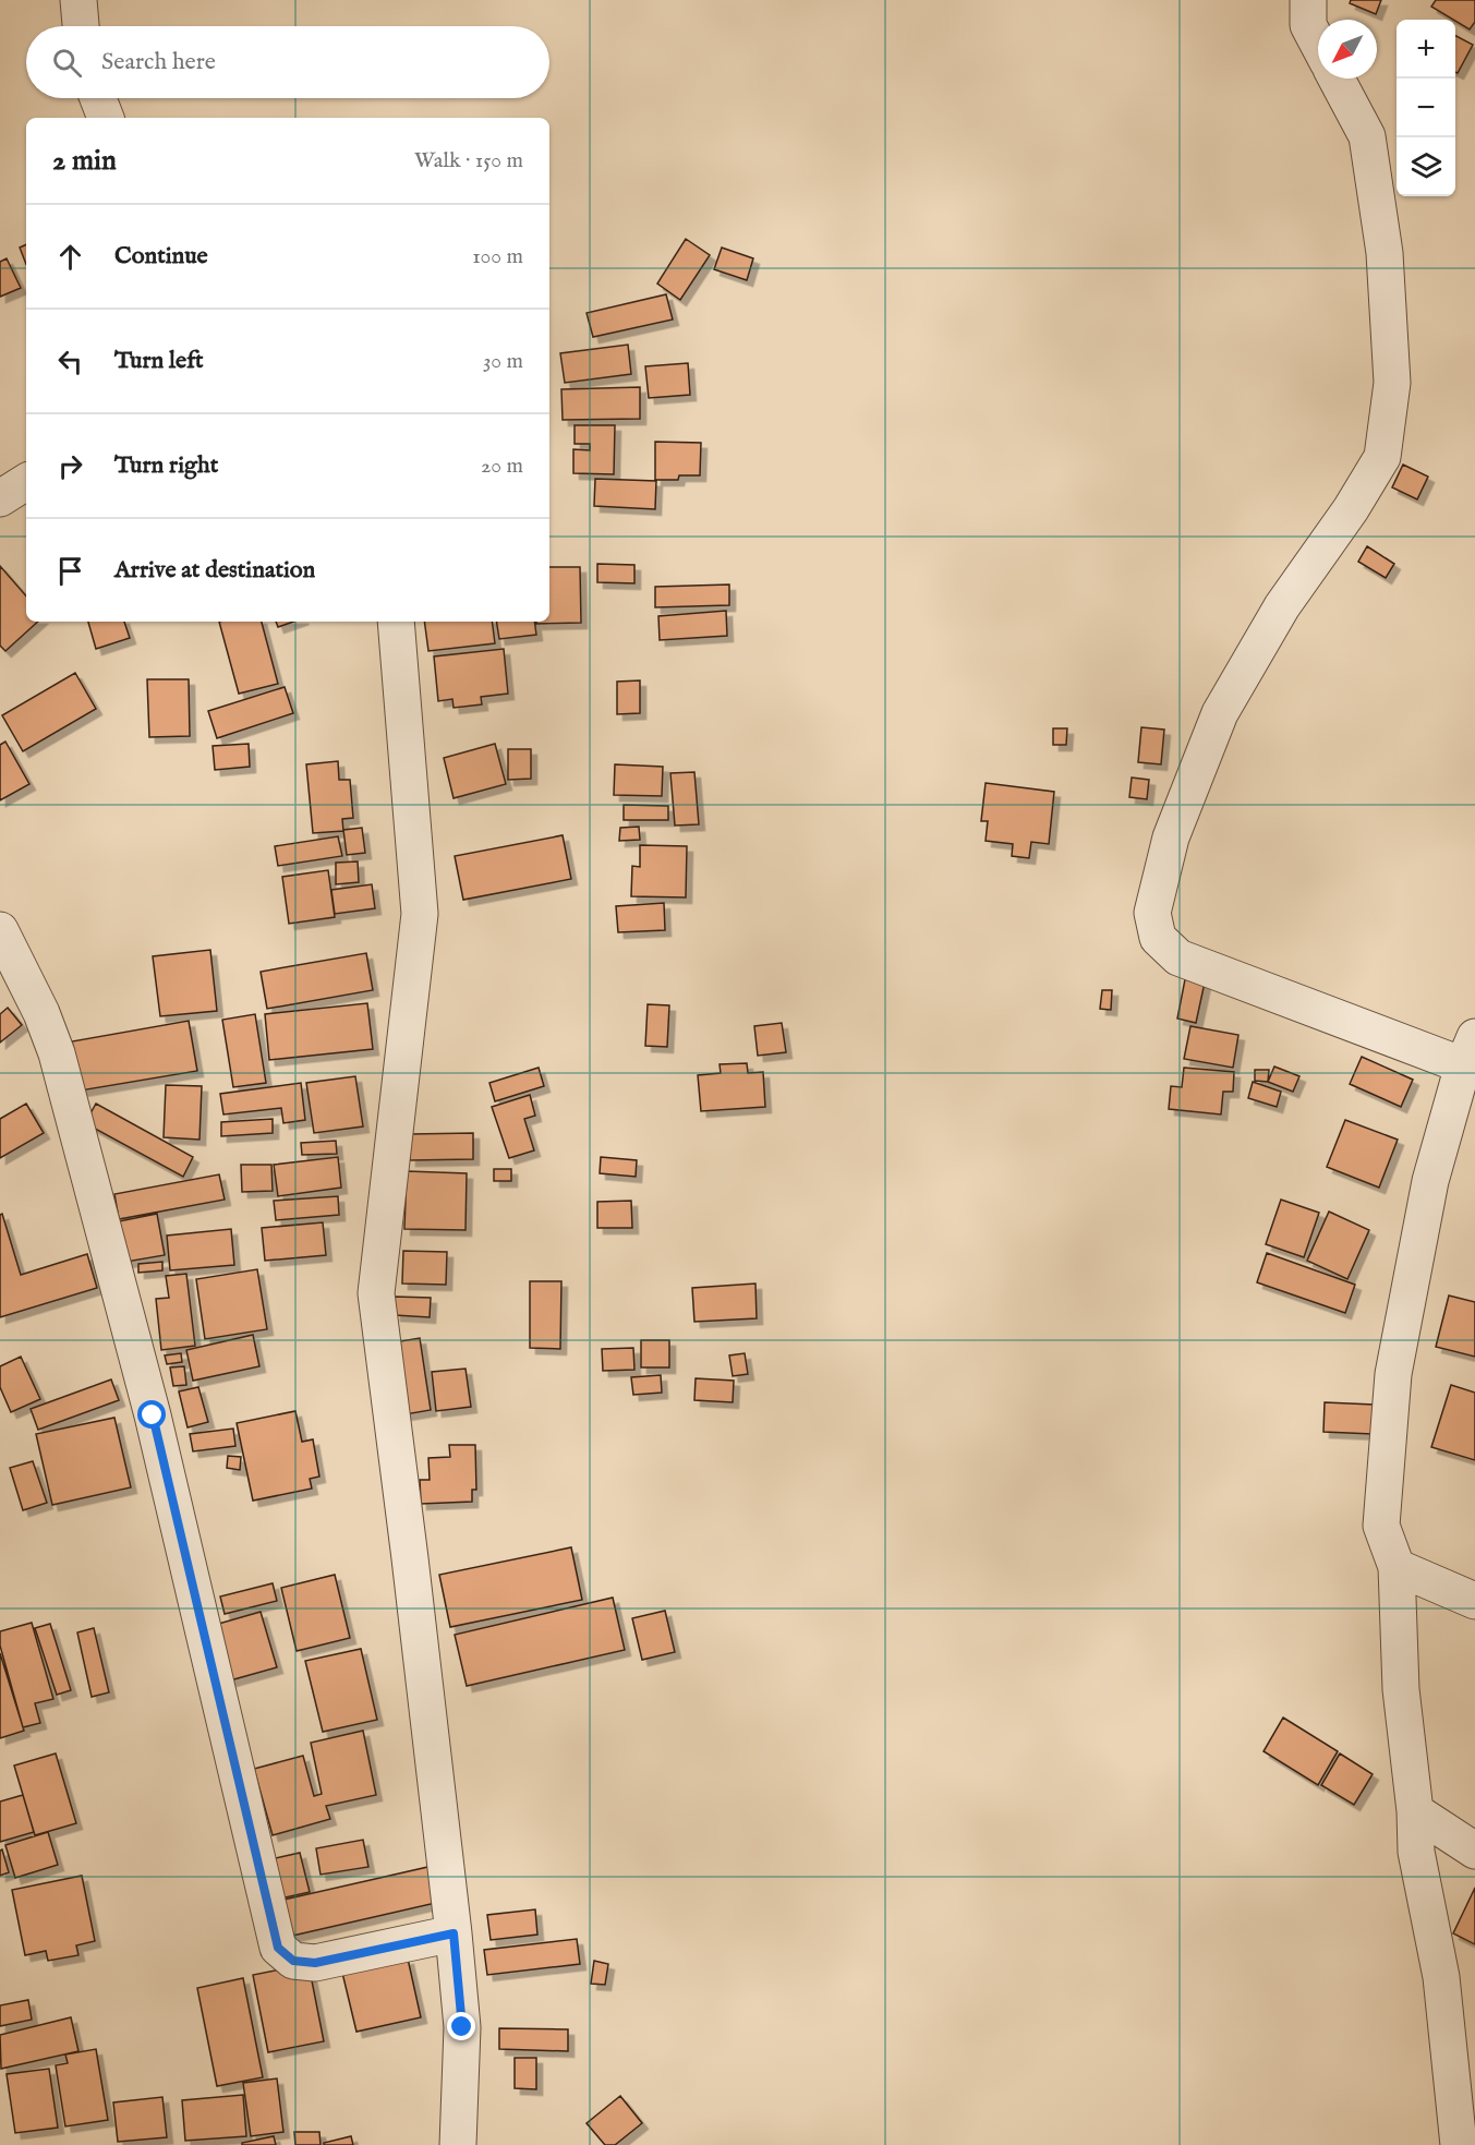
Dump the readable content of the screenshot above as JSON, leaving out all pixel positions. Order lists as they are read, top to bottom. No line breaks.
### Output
{"north":"bottom left","page":{"map_buttons":["+","−"],"search":"Search here","heading":["2 min","Walk · 150 m"],"list":[["Continue","100 m"],["Turn left","30 m"],["Turn right","20 m"],"Arrive at destination"]}}
